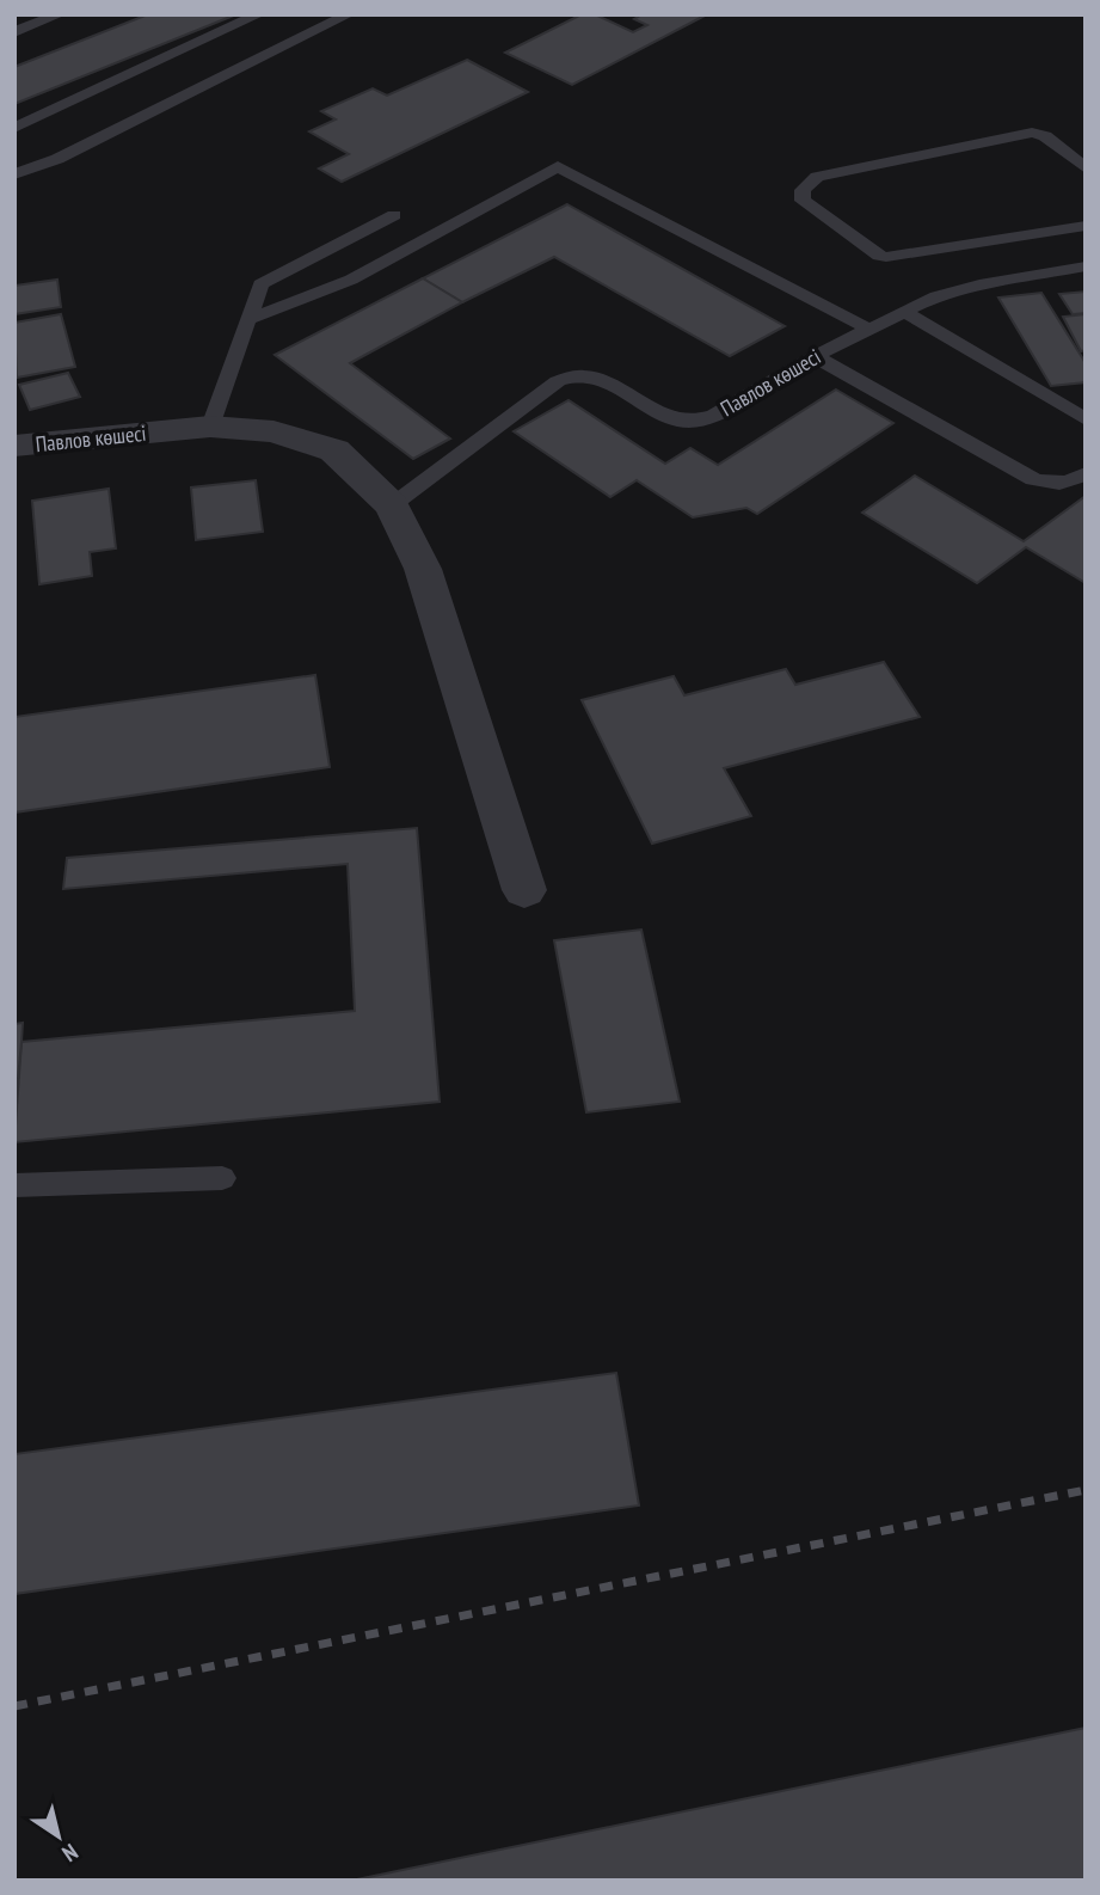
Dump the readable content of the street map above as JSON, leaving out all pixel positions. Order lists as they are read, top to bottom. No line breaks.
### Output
{"streets":{"street":["Павлов көшесі"]},"north":"bottom right"}
